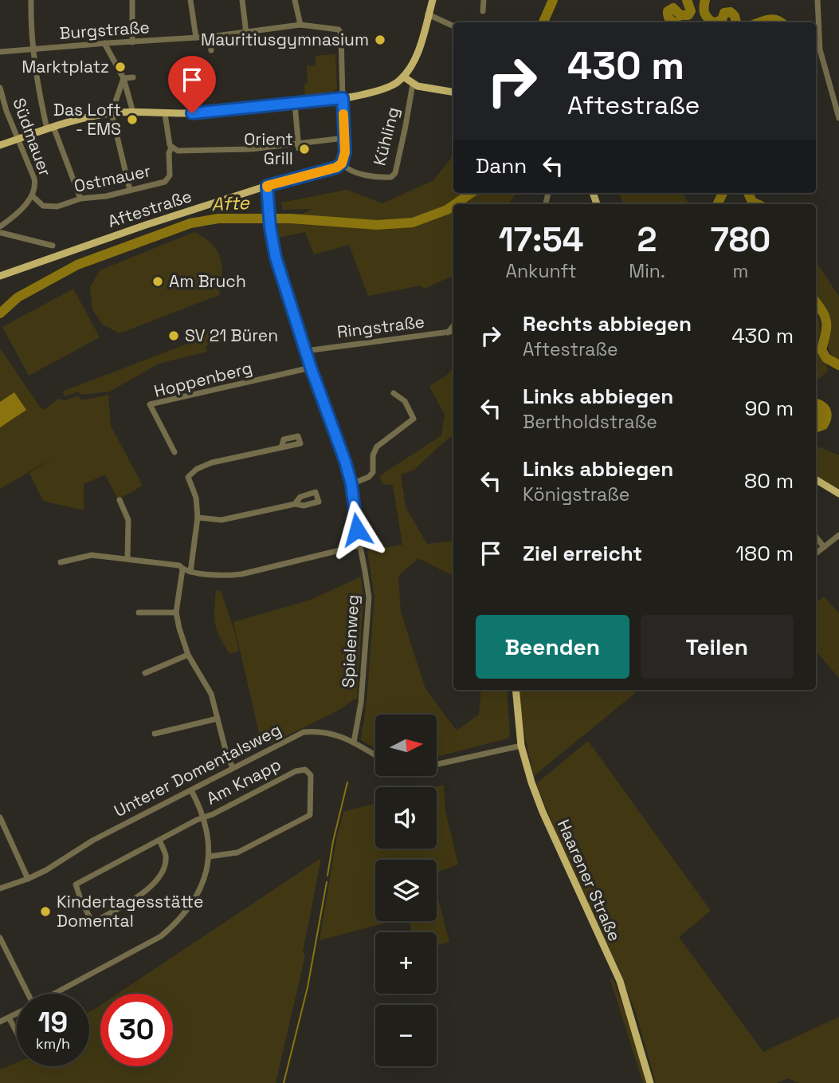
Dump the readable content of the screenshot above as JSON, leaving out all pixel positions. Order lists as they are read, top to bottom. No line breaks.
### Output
{"streets":{"main road":["Aftestraße","Haarener Straße"],"street":["Burgstraße","Kühling","Südmauer","Ostmauer","Ringstraße","Hoppenberg","Spielenweg","Unterer Domentalsweg","Am Knapp"]},"crossings":[["Kühling","Aftestraße"],["Südmauer","Ostmauer"],["Aftestraße","Spielenweg"],["Ringstraße","Spielenweg"],["Hoppenberg","Spielenweg"],["Spielenweg","Unterer Domentalsweg"]],"water":["Afte"],"places":["Mauritiusgymnasium","Marktplatz","Das Loft - EMS","Orient Grill","Am Bruch","SV 21 Büren","Kindertagesstätte Domental"],"north":"right","page":{"turn":["430 m","Aftestraße"],"then":"Dann","eta":["17:54","Ankunft","2","Min.","780","m"],"list":[{"name":"Rechts abbiegen","note":"Aftestraße","value":"430 m"},{"name":"Links abbiegen","note":"Bertholdstraße","value":"90 m"},{"name":"Links abbiegen","note":"Königstraße","value":"80 m"},{"name":"Ziel erreicht","value":"180 m"}],"buttons":["Beenden","Teilen"],"map_buttons":["+","−"],"speed":"19 km/h","limit":"30"}}
